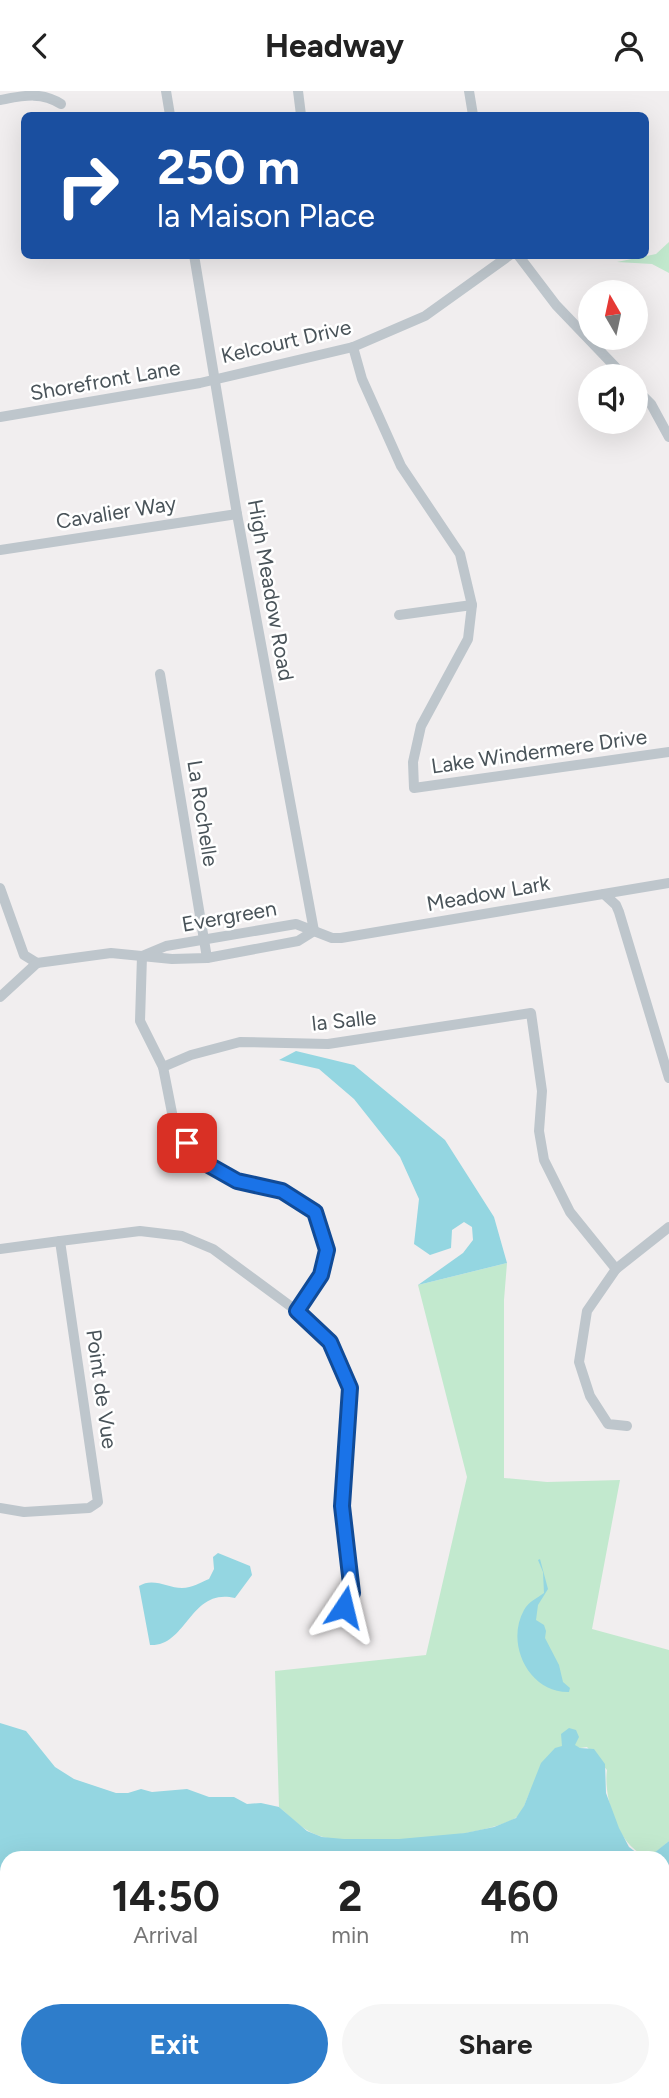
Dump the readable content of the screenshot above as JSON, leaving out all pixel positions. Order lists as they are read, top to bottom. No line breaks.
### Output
{"streets":{"street":["Kelcourt Drive","Shorefront Lane","Cavalier Way","High Meadow Road","Lake Windermere Drive","La Rochelle","Meadow Lark","Evergreen","la Salle","Point de Vue"]},"crossings":[["Kelcourt Drive","Shorefront Lane"],["Kelcourt Drive","High Meadow Road"],["Shorefront Lane","High Meadow Road"],["Cavalier Way","High Meadow Road"],["High Meadow Road","Meadow Lark"],["High Meadow Road","Evergreen"],["La Rochelle","Evergreen"],["Meadow Lark","Evergreen"]],"north":"top","page":{"header":"Headway","turn":["250 m","la Maison Place"],"eta":["14:50","Arrival","2","min","460","m"],"buttons":["Exit","Share"]}}
